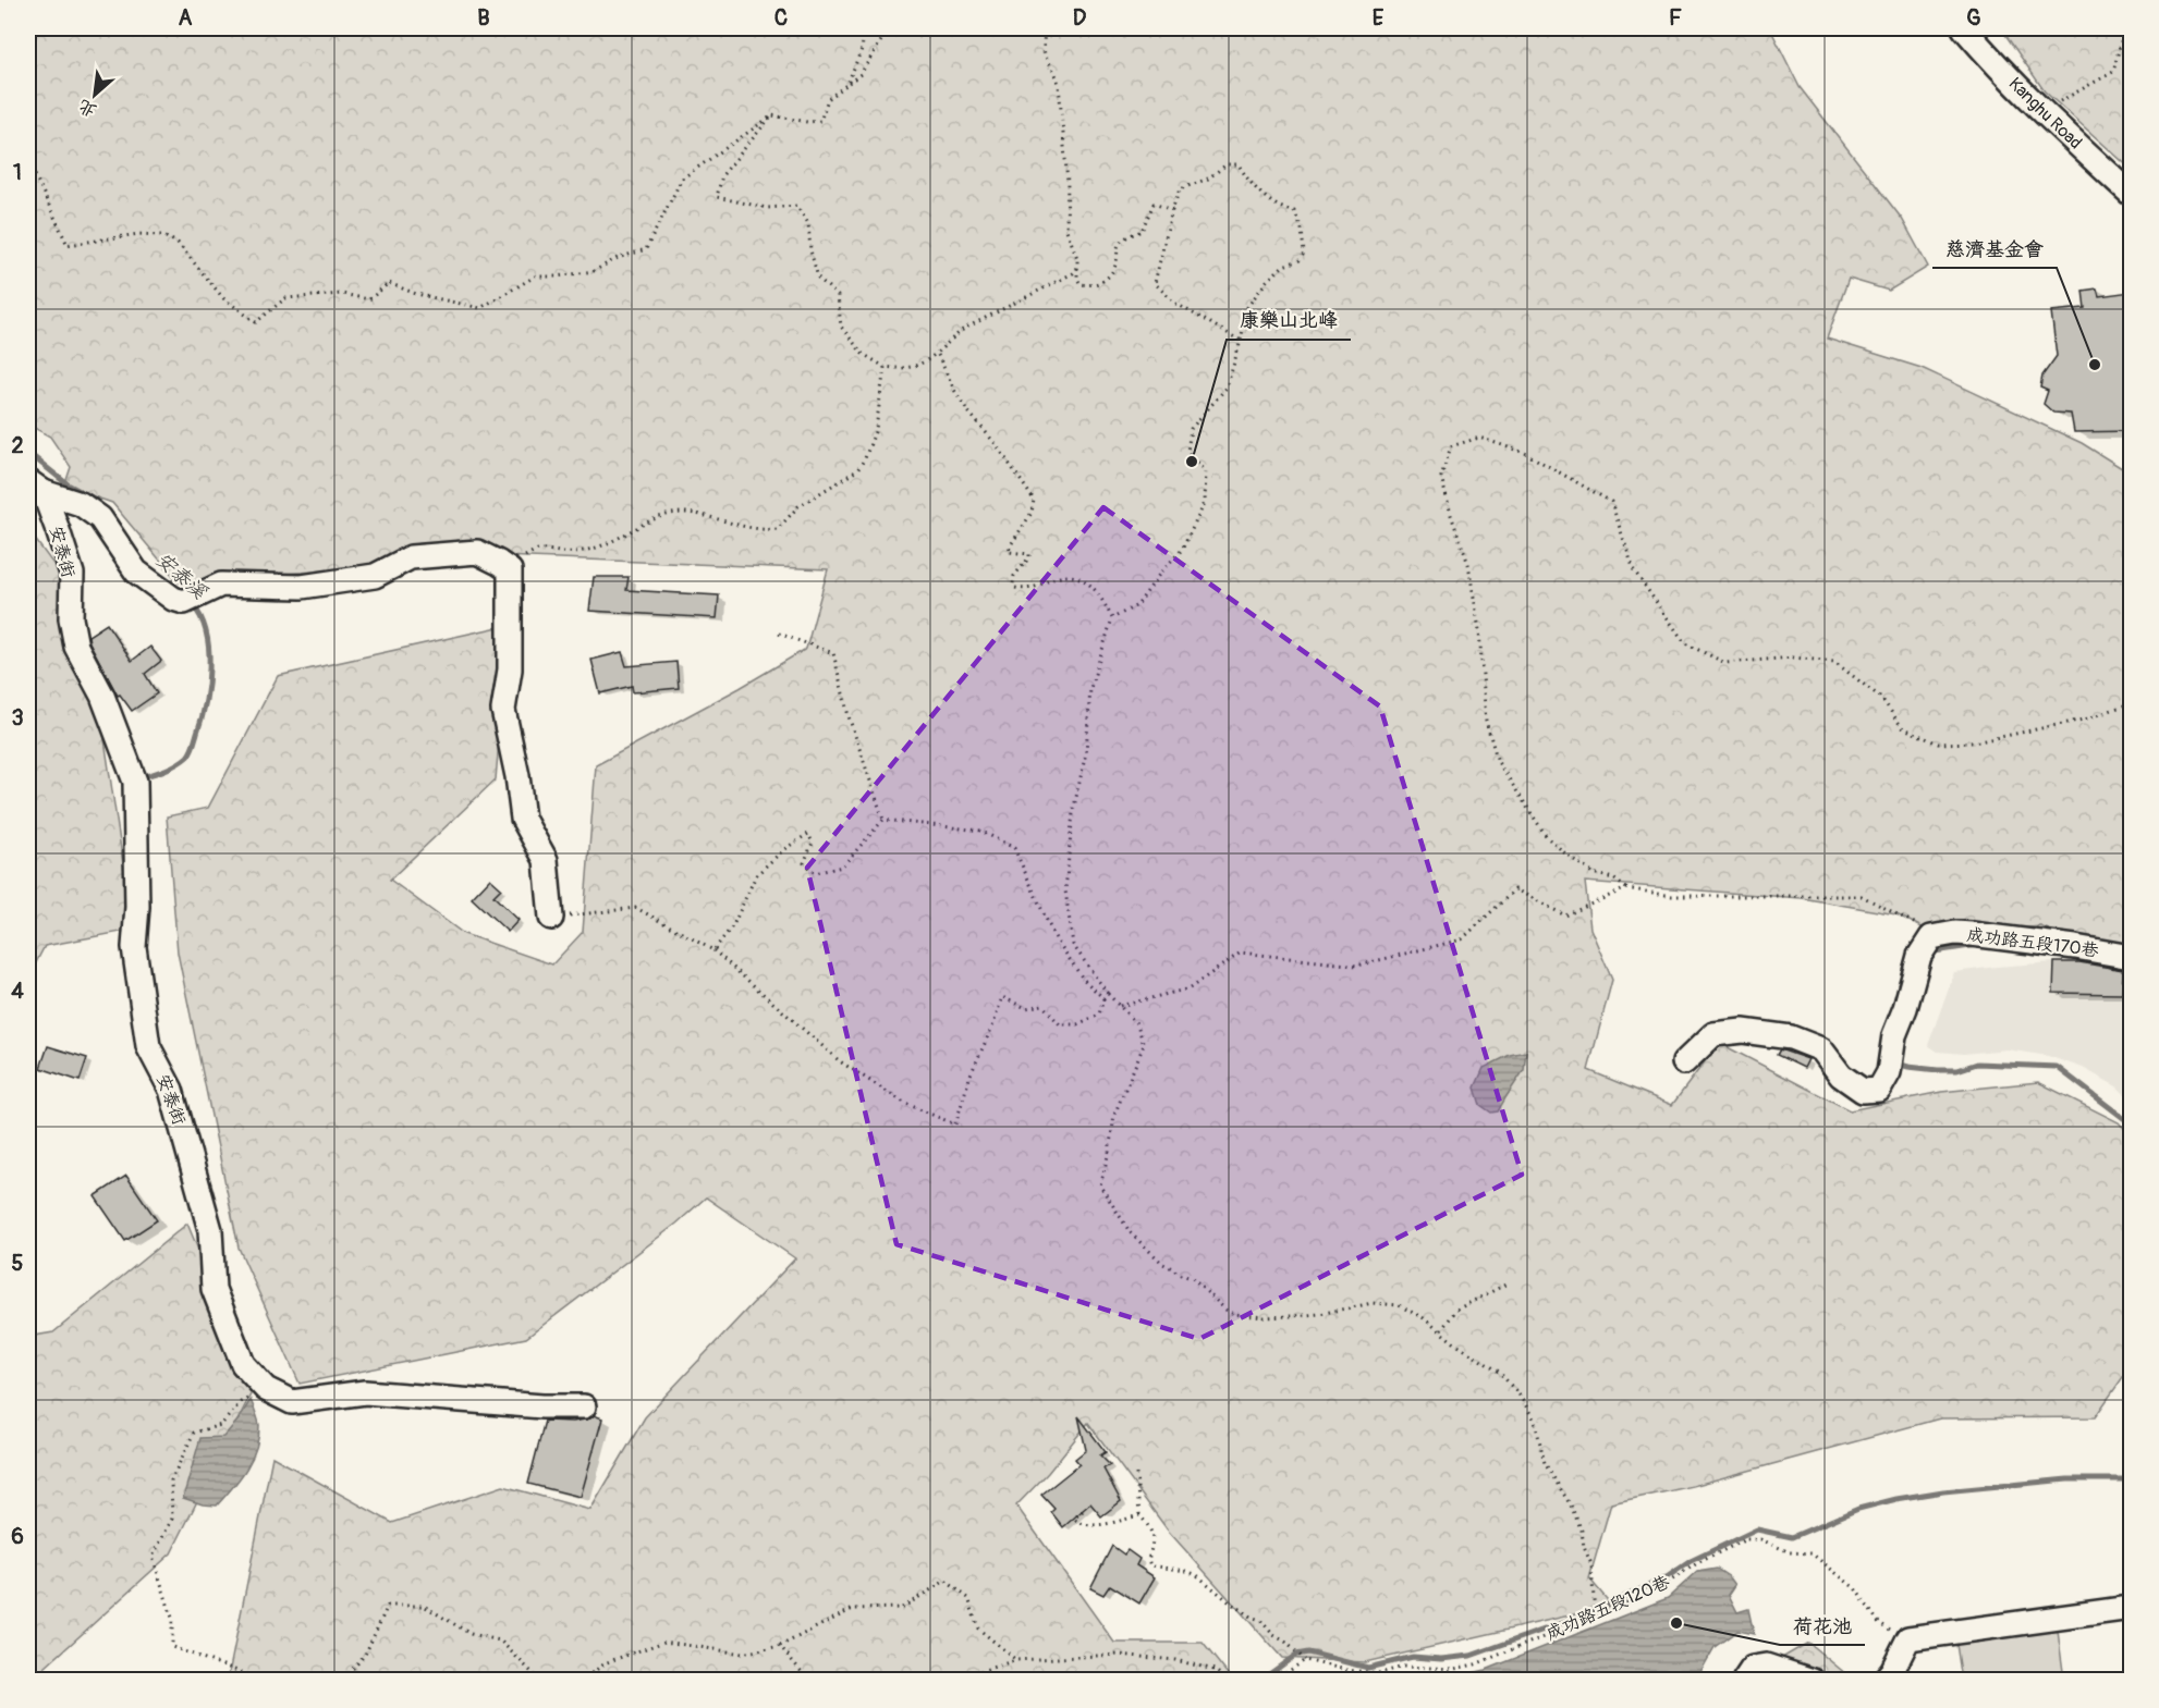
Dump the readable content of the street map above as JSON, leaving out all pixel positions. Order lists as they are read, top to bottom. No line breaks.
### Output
{"streets":{"street":["Kanghu Road","安泰街","成功路五段170巷"],"path":["成功路五段120巷"]},"water":["安泰溪"],"places":["慈濟基金會","康樂山北峰","荷花池"],"north":"bottom left","grid":{"columns":["A","B","C","D","E","F","G"],"rows":["1","2","3","4","5","6"]}}
